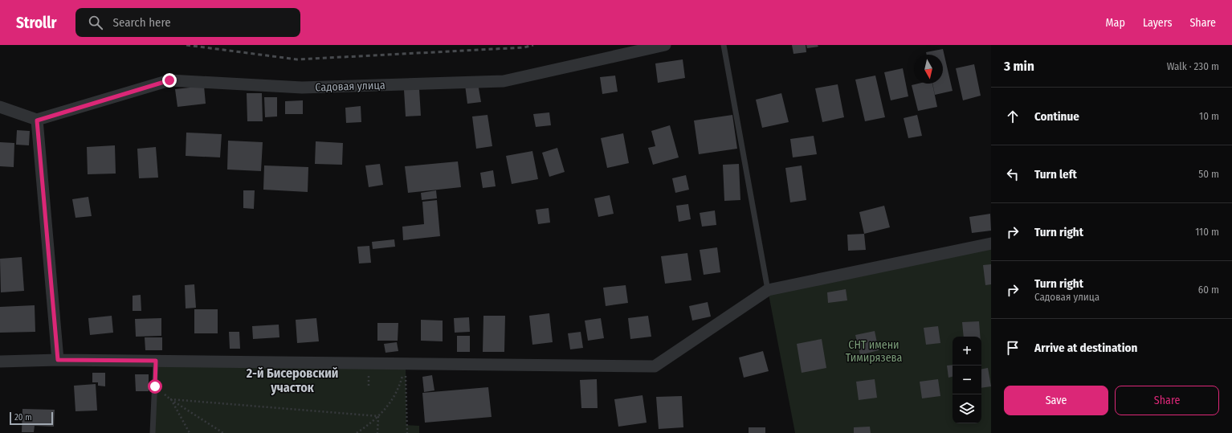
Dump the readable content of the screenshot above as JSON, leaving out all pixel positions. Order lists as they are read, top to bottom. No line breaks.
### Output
{"streets":{"street":["Садовая улица"]},"districts":["2-й Бисеровский участок"],"parks":["СНТ имени Тимирязева"],"scale_bar":"20 m","north":"bottom","page":{"header":"Strollr","search":"Search here","nav":["Map","Layers","Share"],"heading":["3 min","Walk · 230 m"],"list":[["Continue","10 m"],["Turn left","50 m"],["Turn right","110 m"],["Turn right","Садовая улица","60 m"],"Arrive at destination"],"map_buttons":["+","−"],"buttons":["Save","Share"],"scale":"20 m"}}
